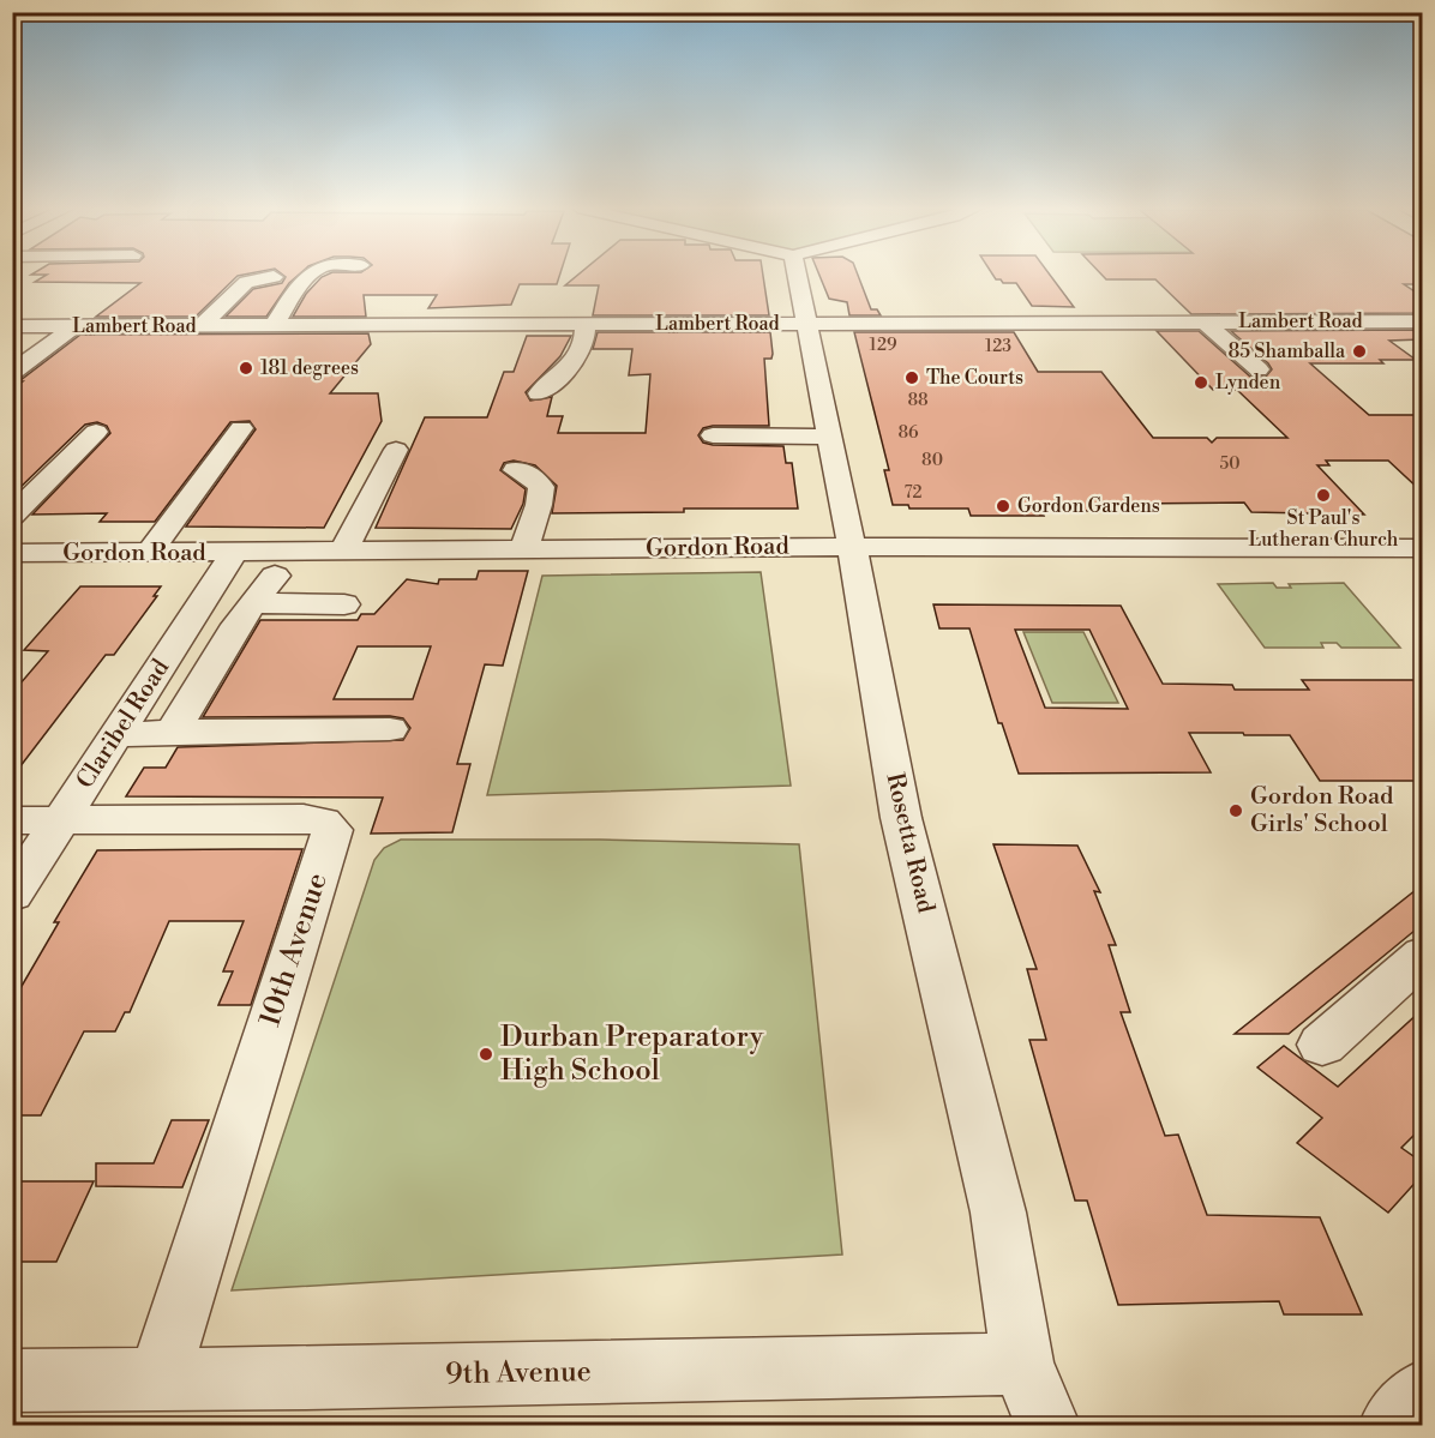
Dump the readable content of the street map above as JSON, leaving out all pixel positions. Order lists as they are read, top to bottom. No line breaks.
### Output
{"streets":{"street":["Lambert Road","Gordon Road","Claribel Road","Rosetta Road","10th Avenue","9th Avenue"]},"crossings":[["Lambert Road","Rosetta Road"],["Gordon Road","Claribel Road"],["Gordon Road","Rosetta Road"],["Claribel Road","10th Avenue"],["Rosetta Road","9th Avenue"],["10th Avenue","9th Avenue"]],"places":["85 Shamballa","181 degrees","The Courts","Lynden","St Paul's Lutheran Church","Gordon Gardens","Gordon Road Girls' School","Durban Preparatory High School"],"house_numbers":["129","123","88","86","80","50","72"]}
